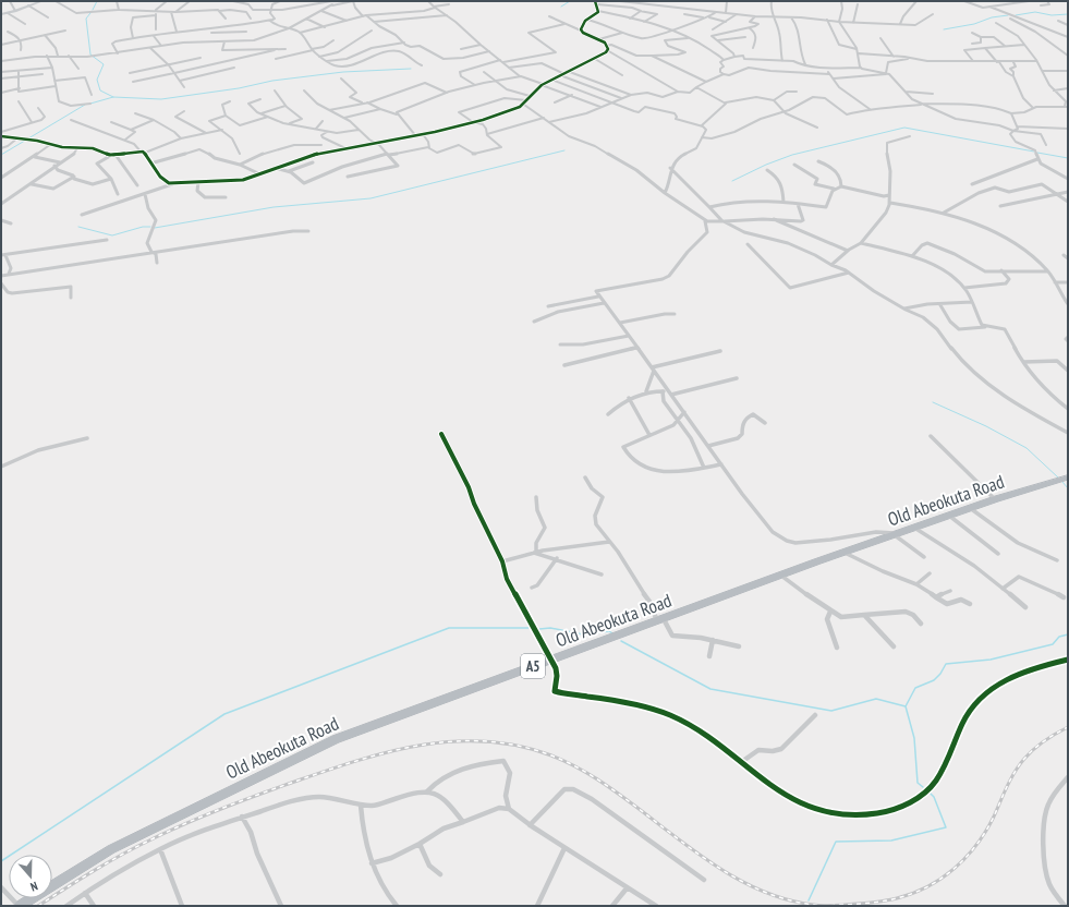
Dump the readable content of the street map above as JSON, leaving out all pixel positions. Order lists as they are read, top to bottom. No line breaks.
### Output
{"streets":{"highway":["Old Abeokuta Road","A5"]},"north":"bottom"}
